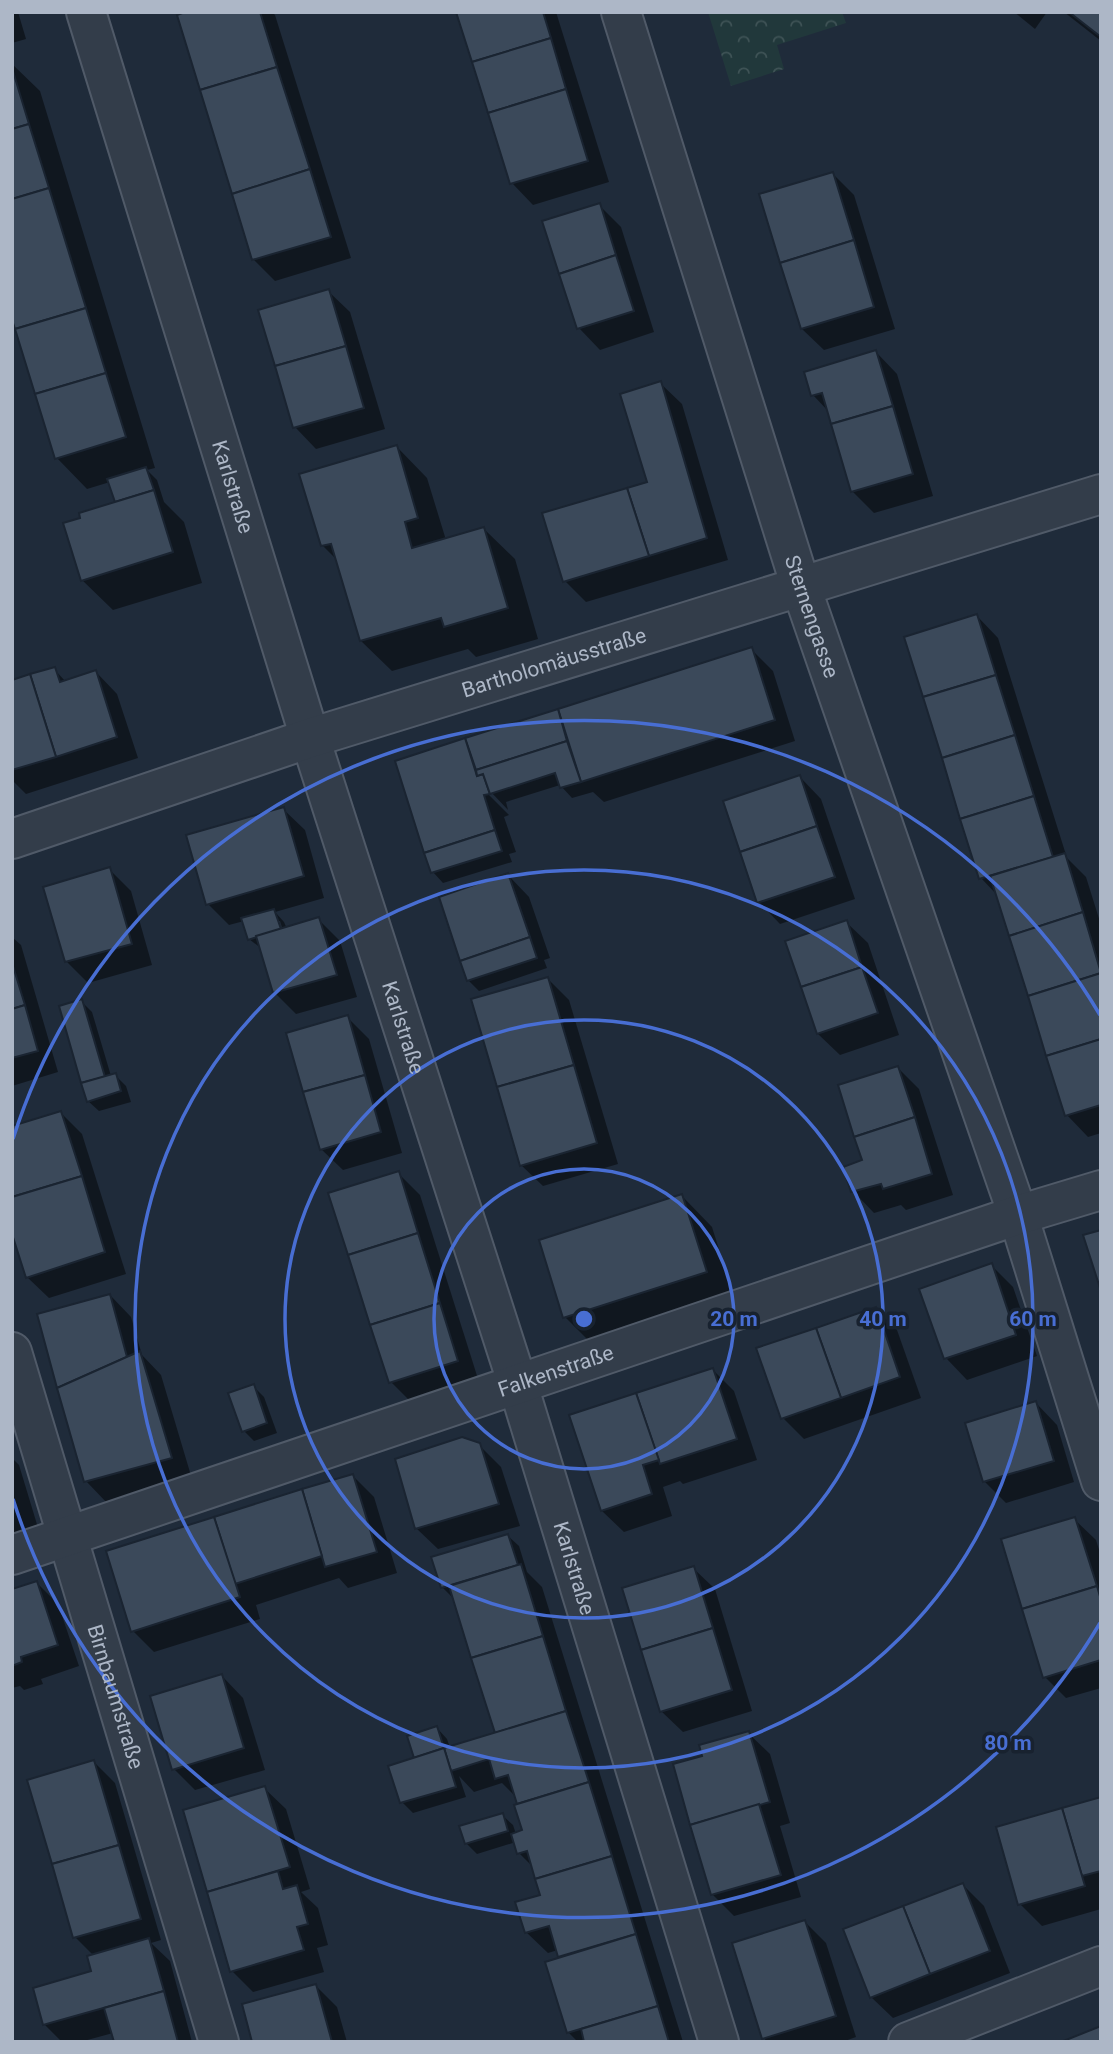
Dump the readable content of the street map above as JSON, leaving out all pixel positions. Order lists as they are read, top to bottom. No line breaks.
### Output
{"streets":{"street":["Karlstraße","Sternengasse","Bartholomäusstraße","Falkenstraße","Birnbaumstraße"]},"crossings":[["Karlstraße","Bartholomäusstraße"],["Karlstraße","Falkenstraße"],["Sternengasse","Bartholomäusstraße"],["Sternengasse","Falkenstraße"],["Falkenstraße","Birnbaumstraße"]],"rings":["20 m","40 m","60 m","80 m"]}
